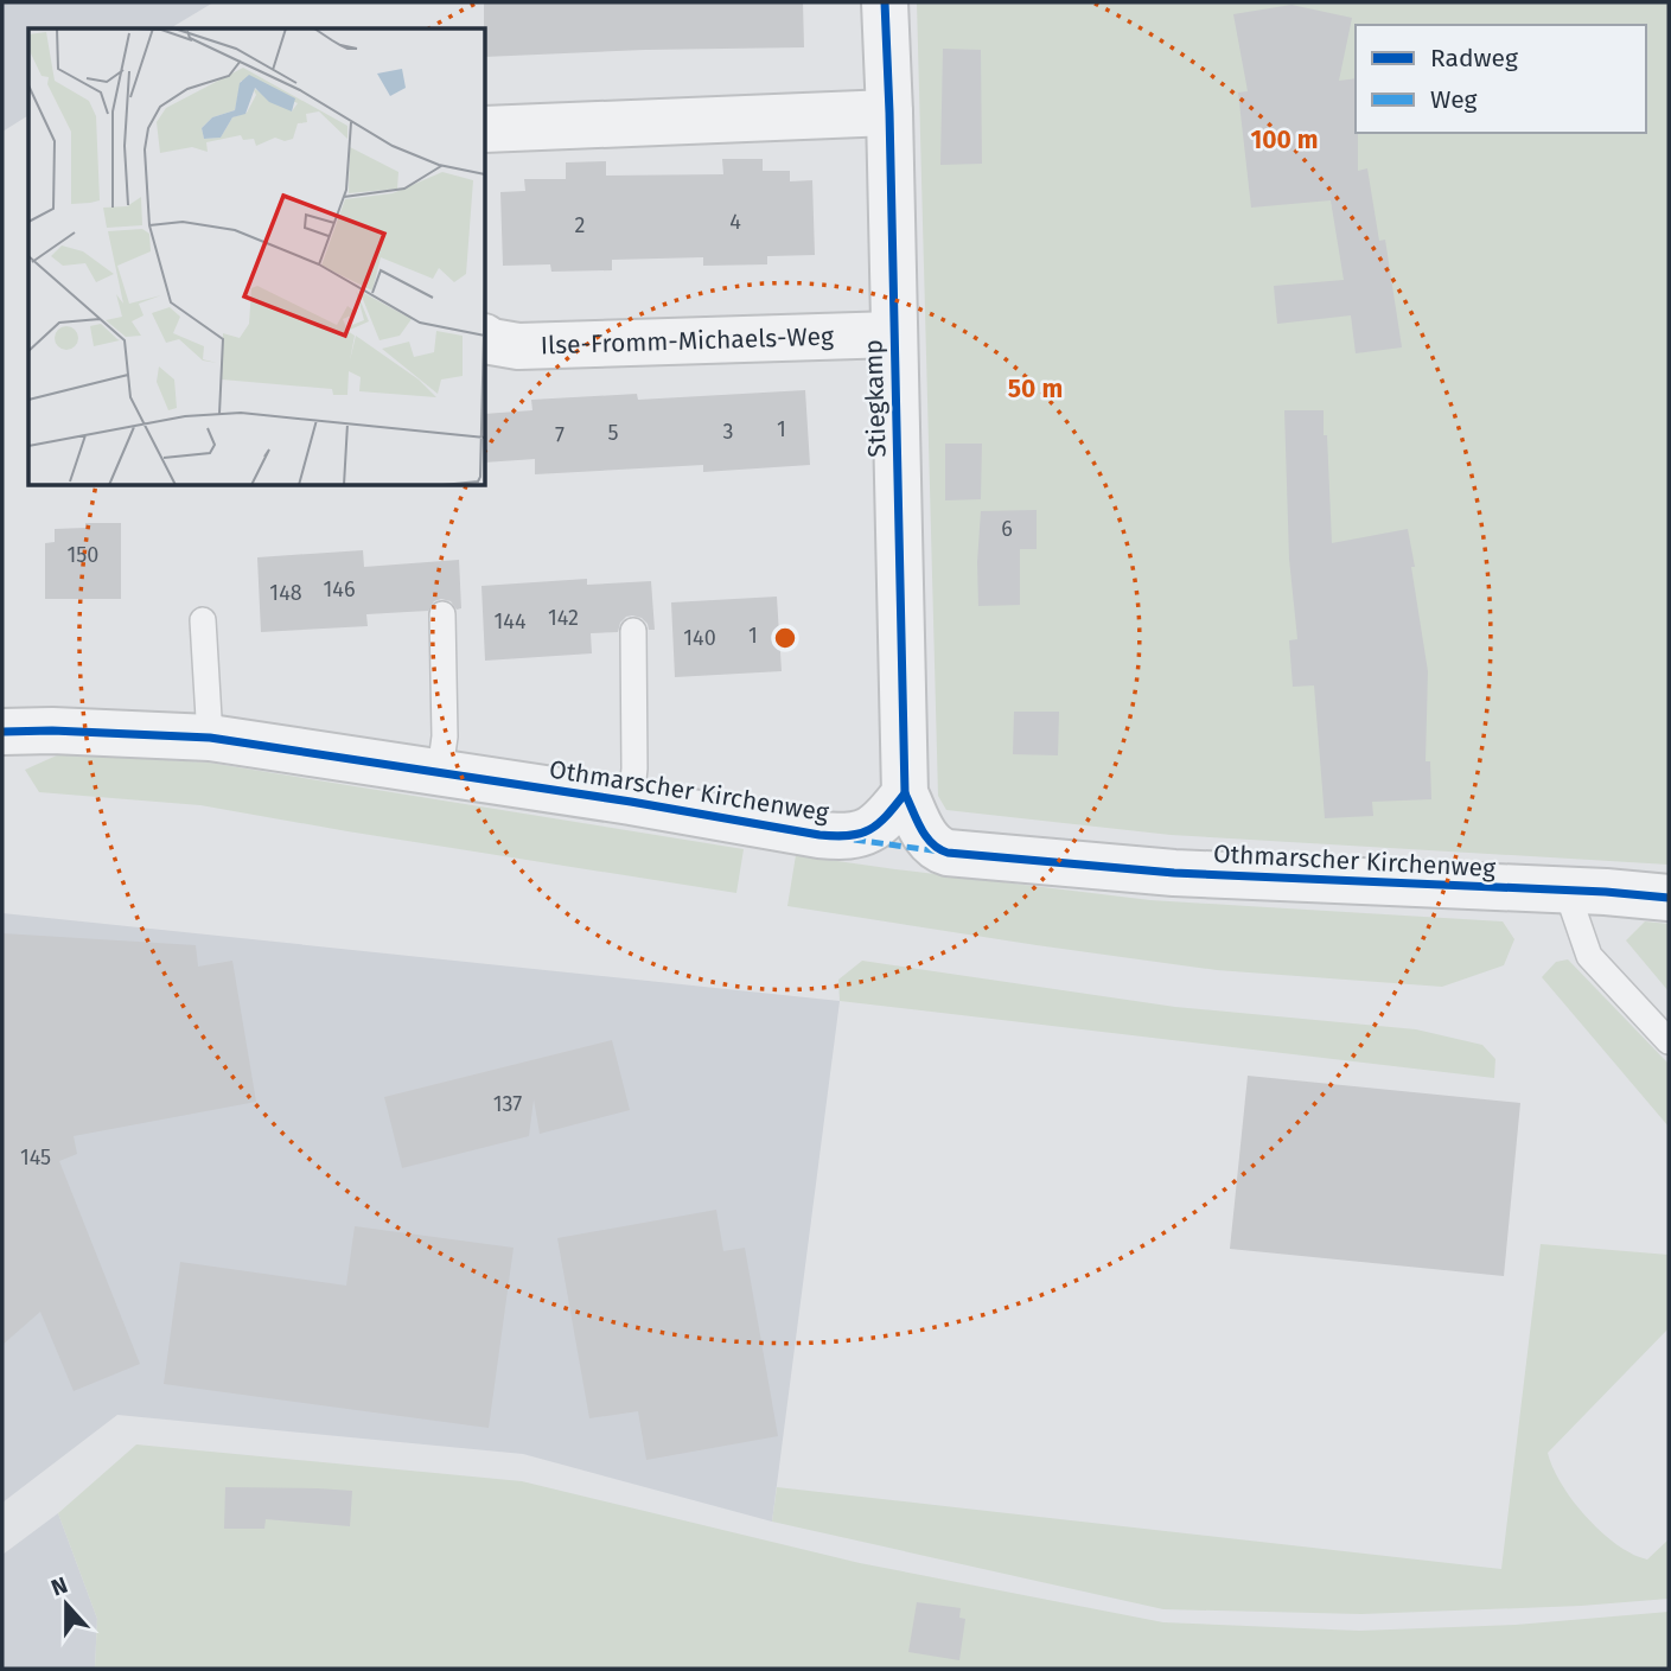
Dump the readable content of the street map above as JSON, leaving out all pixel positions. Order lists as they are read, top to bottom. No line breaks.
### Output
{"streets":{"street":["Ilse-Fromm-Michaels-Weg","Stiegkamp","Othmarscher Kirchenweg"]},"crossings":[["Ilse-Fromm-Michaels-Weg","Stiegkamp"],["Stiegkamp","Othmarscher Kirchenweg"]],"house_numbers":["4","2","1","3","5","7","6","150","146","148","142","144","1","140","137","145"],"legend":["Radweg","Weg"],"north":"top","rings":["100 m","50 m"]}
